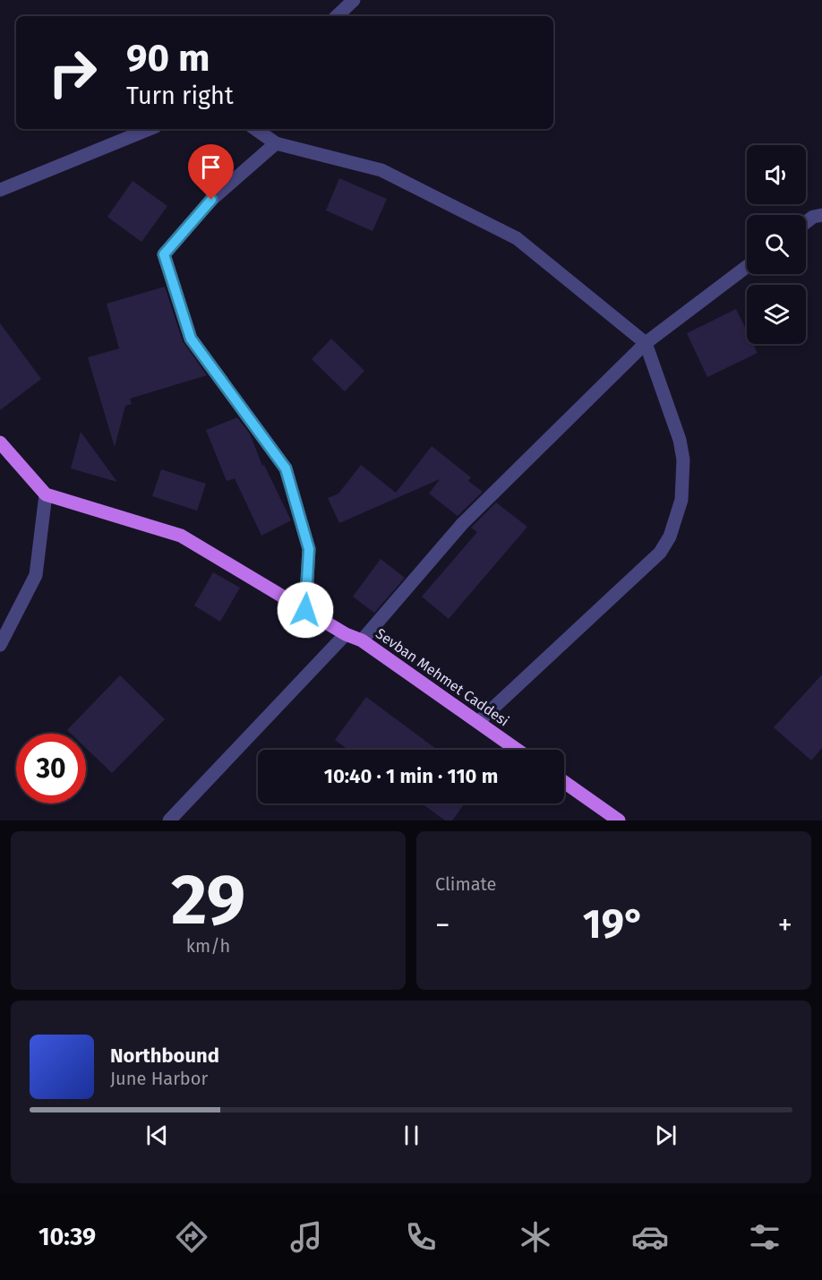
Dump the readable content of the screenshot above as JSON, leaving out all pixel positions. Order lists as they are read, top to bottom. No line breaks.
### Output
{"streets":{"main road":["Sevban Mehmet Caddesi"]},"page":{"turn":["90 m","Turn right"],"limit":"30","trip":"10:40 · 1 min · 110 m","tile":[["29","km/h"],"Climate"],"heat":["−","19°","+"],"song":["Northbound","June Harbor"],"tabs":"10:39"}}
